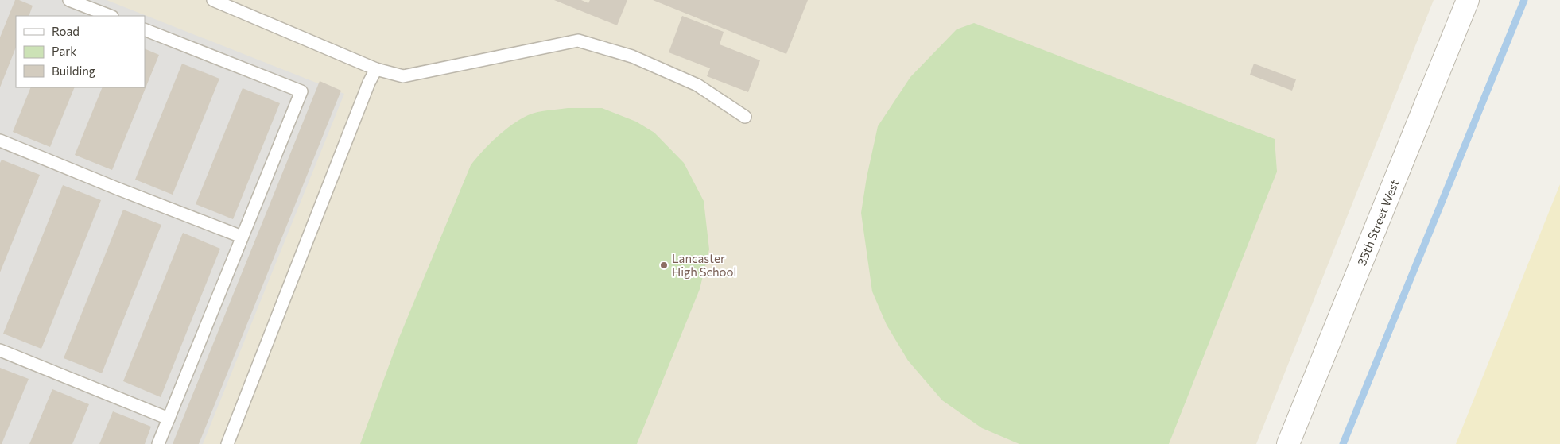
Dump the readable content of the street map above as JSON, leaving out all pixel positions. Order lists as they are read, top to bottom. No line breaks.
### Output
{"streets":{"street":["35th Street West"]},"places":["Lancaster High School"],"legend":["Road","Park","Building"]}
